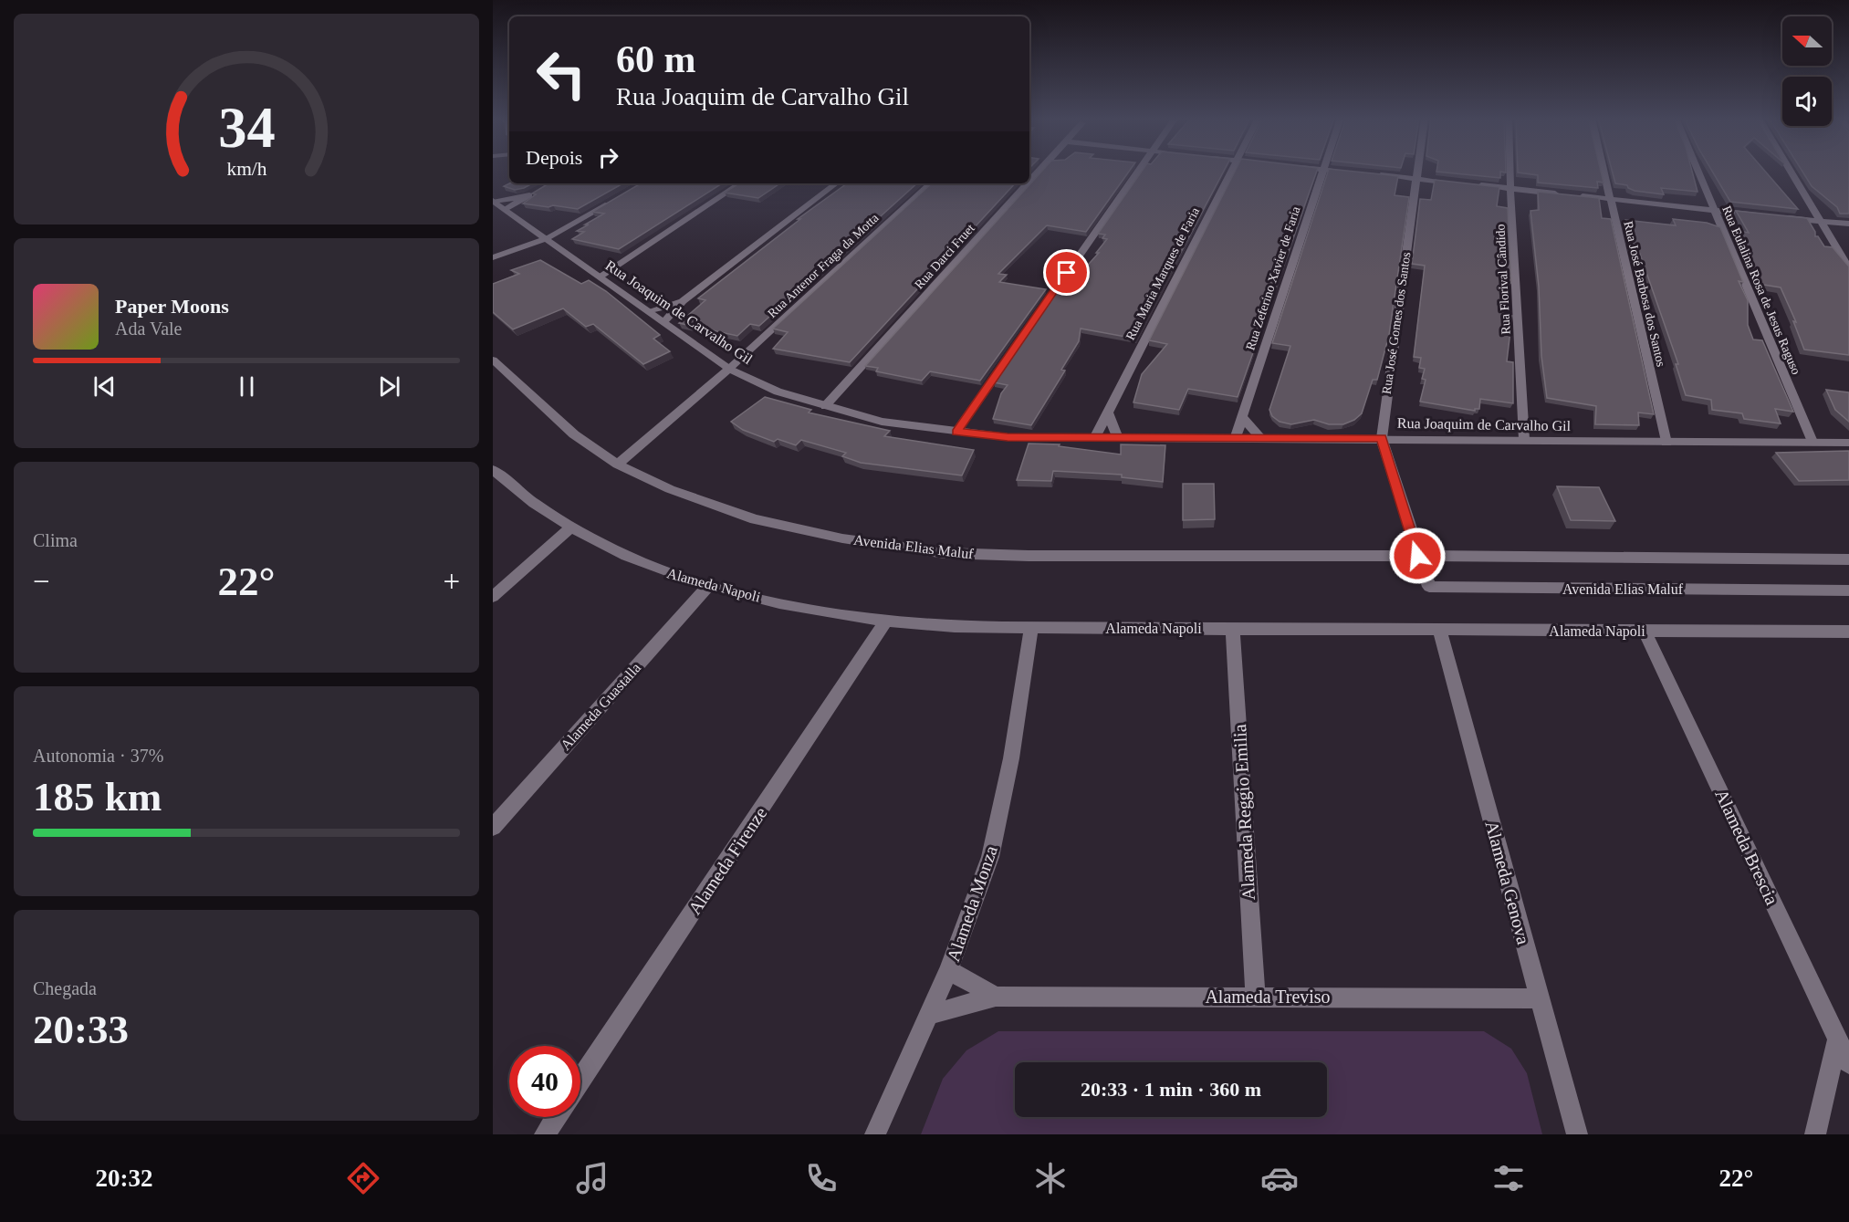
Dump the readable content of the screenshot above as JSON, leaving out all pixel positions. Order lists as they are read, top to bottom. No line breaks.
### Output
{"streets":{"street":["Rua Darci Fruet","Rua Antenor Fraga da Motta","Rua Maria Marques de Faria","Rua Zeferino Xavier de Faria","Rua Florival Cândido","Rua Eulalina Rosa de Jesus Raguso","Rua José Barbosa dos Santos","Rua Joaquim de Carvalho Gil","Rua José Gomes dos Santos","Avenida Elias Maluf","Alameda Napoli","Alameda Guastalla","Alameda Reggio Emilia","Alameda Brescia","Alameda Firenze","Alameda Genova","Alameda Monza","Alameda Treviso"]},"crossings":[["Rua Darci Fruet","Rua Joaquim de Carvalho Gil"],["Rua Antenor Fraga da Motta","Rua Joaquim de Carvalho Gil"],["Rua Antenor Fraga da Motta","Avenida Elias Maluf"],["Rua Maria Marques de Faria","Rua Joaquim de Carvalho Gil"],["Rua Zeferino Xavier de Faria","Rua Joaquim de Carvalho Gil"],["Rua Florival Cândido","Rua Joaquim de Carvalho Gil"],["Rua Eulalina Rosa de Jesus Raguso","Rua Joaquim de Carvalho Gil"],["Rua José Barbosa dos Santos","Rua Joaquim de Carvalho Gil"],["Rua Joaquim de Carvalho Gil","Rua José Gomes dos Santos"],["Rua José Gomes dos Santos","Avenida Elias Maluf"],["Alameda Napoli","Alameda Guastalla"],["Alameda Napoli","Alameda Reggio Emilia"],["Alameda Napoli","Alameda Brescia"],["Alameda Napoli","Alameda Firenze"],["Alameda Napoli","Alameda Genova"],["Alameda Napoli","Alameda Monza"],["Alameda Reggio Emilia","Alameda Treviso"],["Alameda Genova","Alameda Treviso"],["Alameda Monza","Alameda Treviso"]],"north":"left","page":{"turn":["60 m","Rua Joaquim de Carvalho Gil"],"then":"Depois","song":["Paper Moons","Ada Vale"],"tile":["Clima",["Autonomia · 37%","185 km"],["Chegada","20:33"]],"heat":["−","22°","+"],"limit":"40","trip":"20:33 · 1 min · 360 m","tabs":["20:32","22°"],"gauge":["34","km/h"]}}
